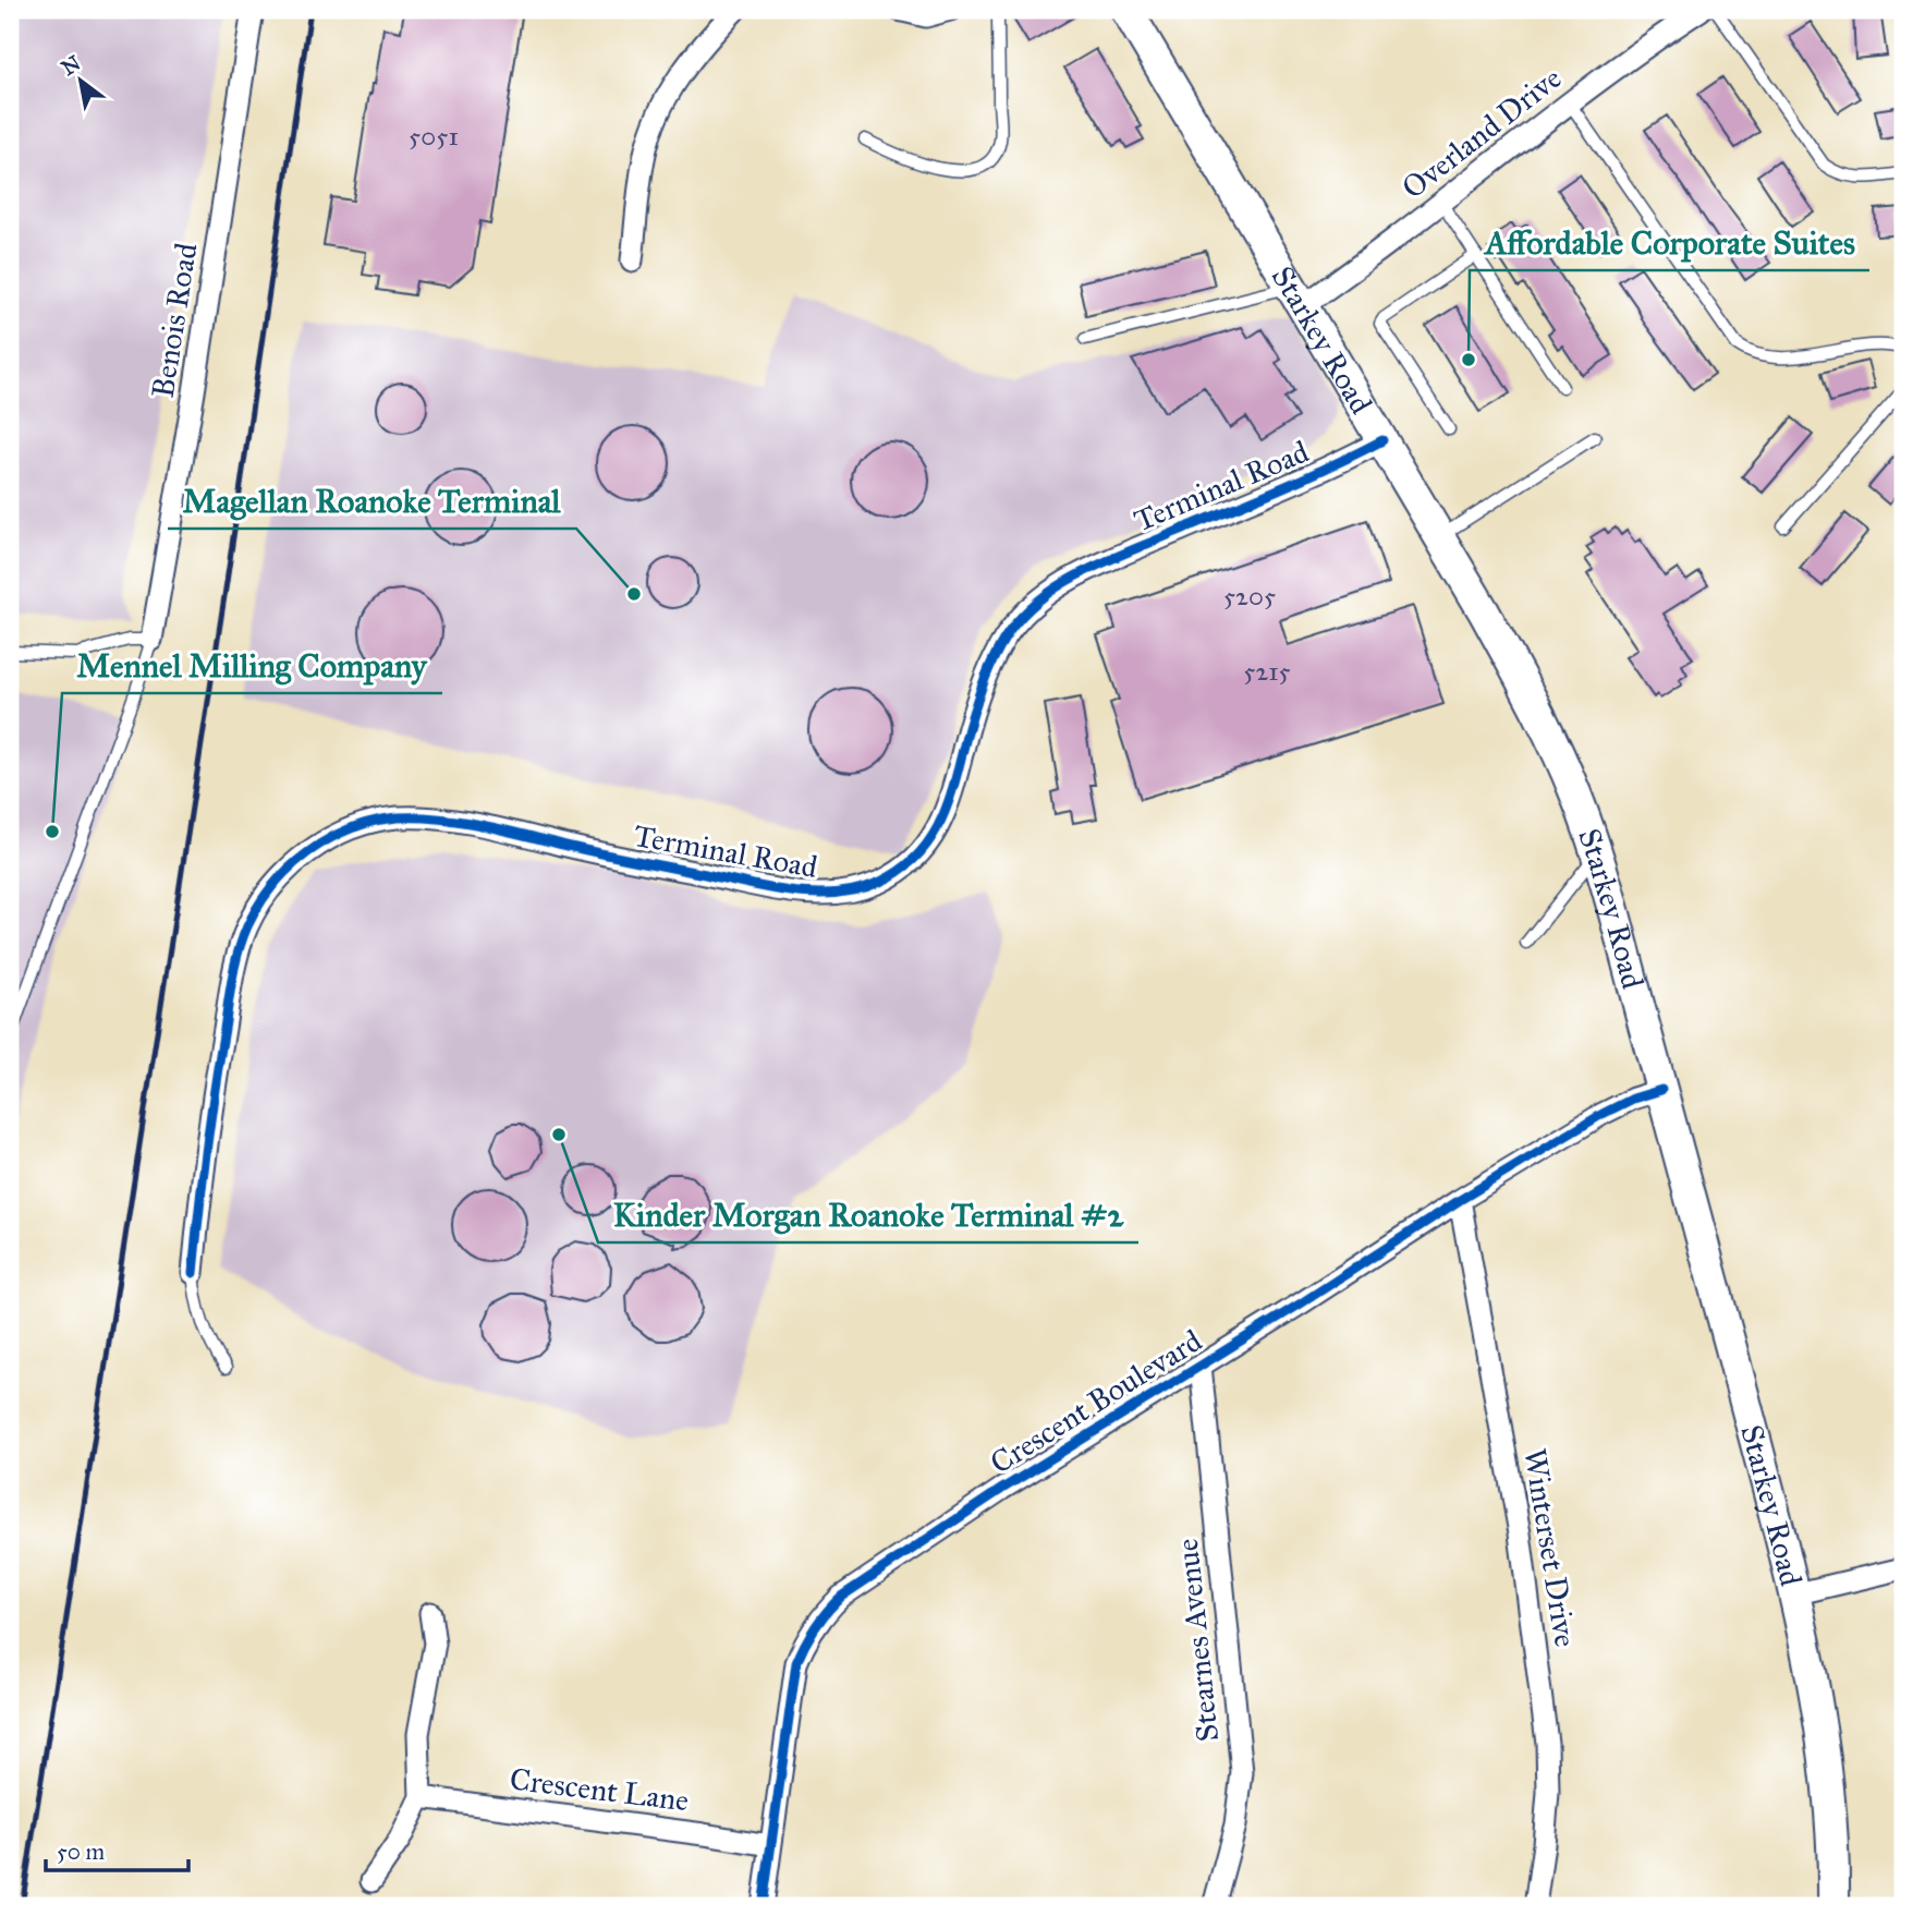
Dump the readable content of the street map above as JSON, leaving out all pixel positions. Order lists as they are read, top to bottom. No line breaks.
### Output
{"streets":{"main road":["Starkey Road"],"street":["Overland Drive","Benois Road","Terminal Road","Crescent Boulevard","Winterset Drive","Stearnes Avenue","Crescent Lane"]},"crossings":[["Overland Drive","Starkey Road"],["Starkey Road","Terminal Road"],["Starkey Road","Crescent Boulevard"],["Crescent Boulevard","Winterset Drive"],["Crescent Boulevard","Stearnes Avenue"],["Crescent Boulevard","Crescent Lane"]],"places":["Affordable Corporate Suites","Magellan Roanoke Terminal","Mennel Milling Company","Kinder Morgan Roanoke Terminal #2"],"house_numbers":["5051","5205","5215"],"scale_bar":"50 m","north":"top left"}
